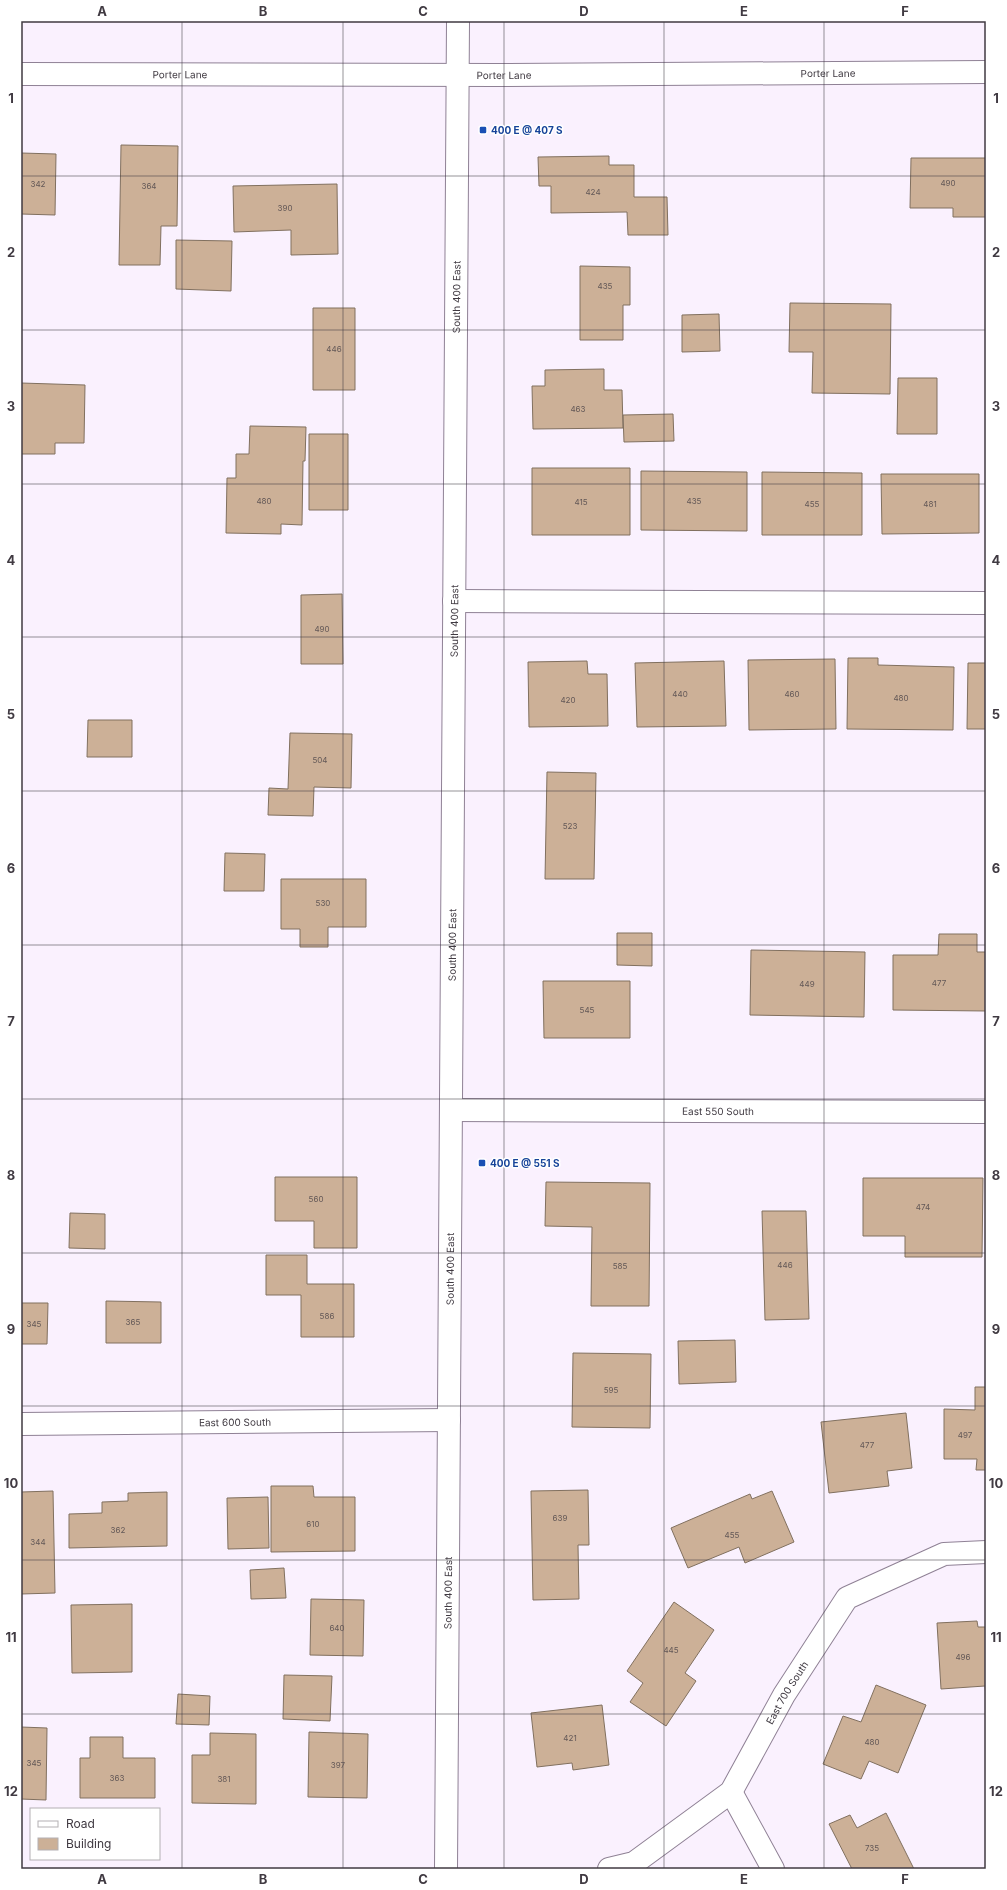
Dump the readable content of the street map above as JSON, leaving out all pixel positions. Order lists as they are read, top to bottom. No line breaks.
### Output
{"streets":{"street":["Porter Lane","South 400 East","East 550 South","East 600 South","East 700 South"]},"crossings":[["Porter Lane","South 400 East"],["South 400 East","East 550 South"],["South 400 East","East 600 South"]],"places":{"transit":["400 E @ 407 S","400 E @ 551 S"]},"house_numbers":["490","342","364","424","390","435","446","463","480","435","415","455","481","490","440","460","480","420","504","523","530","477","449","545","560","474","446","585","586","365","345","595","497","477","639","610","362","455","344","640","445","496","421","480","345","397","363","381","735"],"legend":["Road","Building"],"grid":{"columns":["A","B","C","D","E","F"],"rows":["1","2","3","4","5","6","7","8","9","10","11","12"]}}
